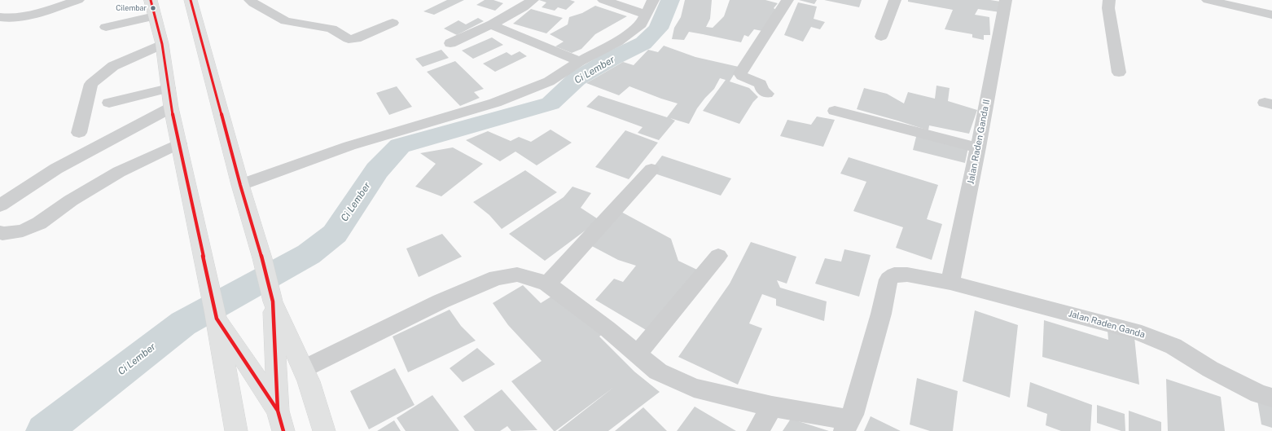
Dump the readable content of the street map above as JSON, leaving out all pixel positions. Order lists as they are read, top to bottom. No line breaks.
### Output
{"streets":{"street":["Jalan Raden Ganda II","Jalan Raden Ganda"]},"crossings":[["Jalan Raden Ganda II","Jalan Raden Ganda"]],"water":["Ci Lember"],"places":["Cilembar"]}
